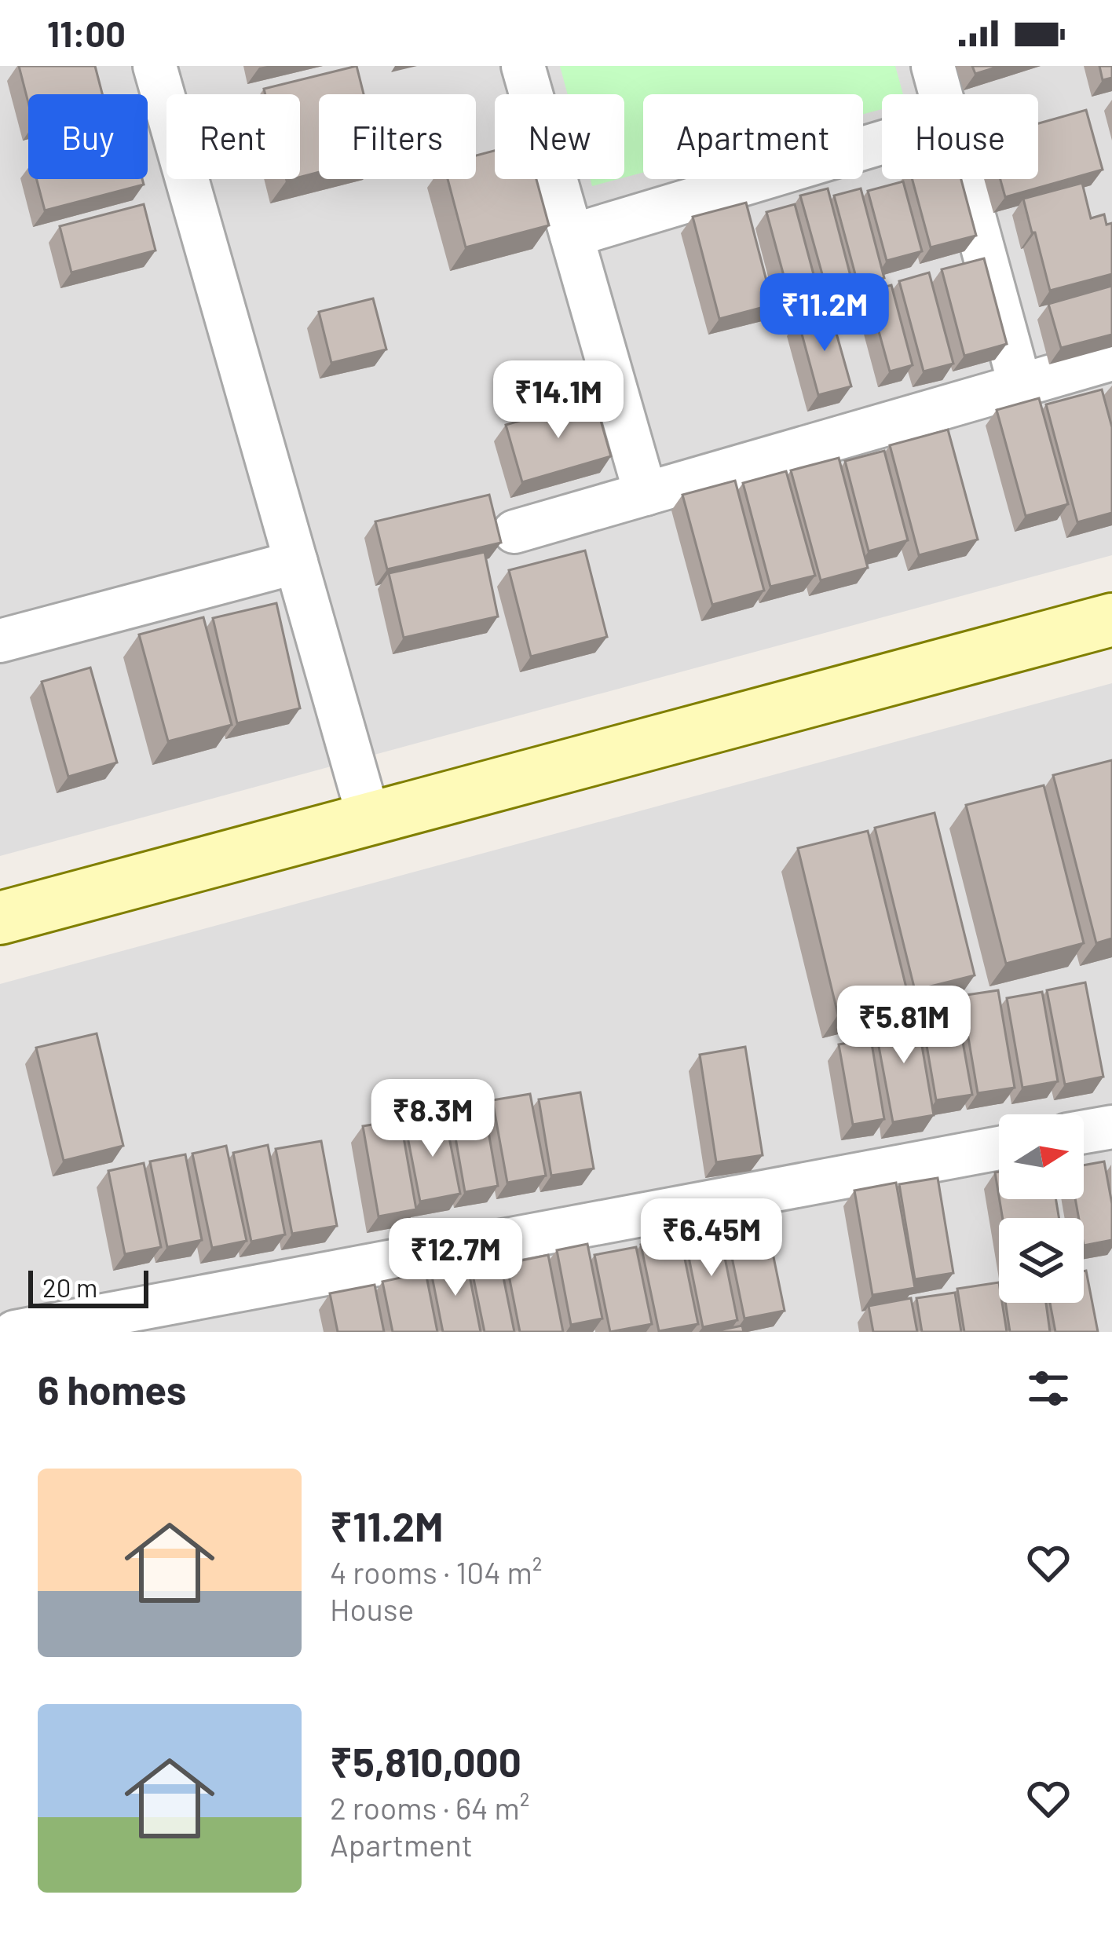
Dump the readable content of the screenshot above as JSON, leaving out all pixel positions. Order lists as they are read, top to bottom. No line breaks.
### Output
{"scale_bar":"20 m","north":"right","page":{"status":"11:00","chip":["Buy","Rent","Filters","New","Apartment","House"],"price":["₹11.2M","₹14.1M","₹5.81M","₹8.3M","₹6.45M","₹12.7M"],"scale":"20 m","heading":"6 homes","list":[{"name":"₹11.2M","note":"4 rooms · 104 m² · House"},{"name":"₹5,810,000","note":"2 rooms · 64 m² · Apartment"}]}}
